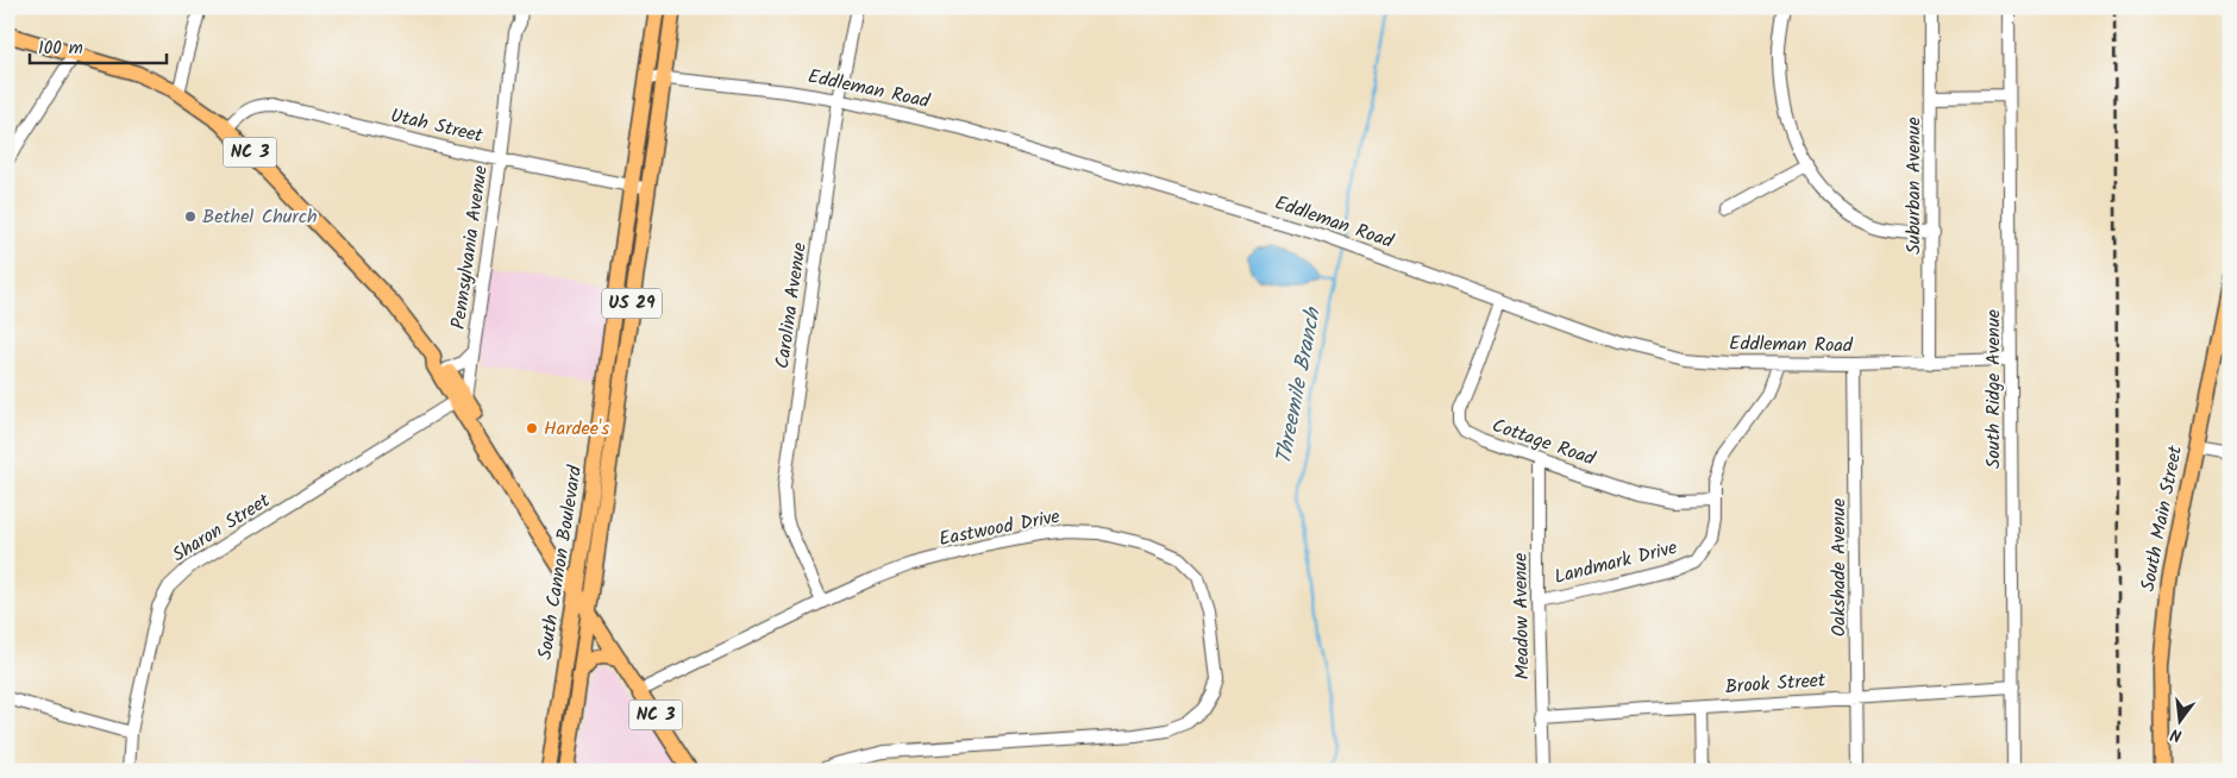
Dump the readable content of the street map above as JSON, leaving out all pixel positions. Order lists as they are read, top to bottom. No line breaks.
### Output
{"streets":{"main road":["NC 3","US 29","South Main Street","South Cannon Boulevard"],"street":["Eddleman Road","Utah Street","Suburban Avenue","Pennsylvania Avenue","Carolina Avenue","South Ridge Avenue","Cottage Road","Sharon Street","Eastwood Drive","Landmark Drive","Oakshade Avenue","Meadow Avenue","Brook Street"]},"crossings":[["Eddleman Road","Suburban Avenue"],["Eddleman Road","Carolina Avenue"],["Eddleman Road","South Ridge Avenue"],["Eddleman Road","Cottage Road"],["Eddleman Road","South Cannon Boulevard"],["Eddleman Road","Landmark Drive"],["Eddleman Road","Oakshade Avenue"],["Utah Street","NC 3"],["Utah Street","Pennsylvania Avenue"],["Utah Street","South Cannon Boulevard"],["NC 3","Pennsylvania Avenue"],["NC 3","Sharon Street"],["NC 3","Eastwood Drive"],["NC 3","South Cannon Boulevard"],["Pennsylvania Avenue","Sharon Street"],["Carolina Avenue","Eastwood Drive"],["South Ridge Avenue","Brook Street"],["Cottage Road","Landmark Drive"],["Cottage Road","Meadow Avenue"],["Landmark Drive","Meadow Avenue"],["Oakshade Avenue","Brook Street"],["Meadow Avenue","Brook Street"]],"water":["Threemile Branch"],"places":["Bethel Church","Hardee's"],"scale_bar":"100 m","north":"bottom"}
